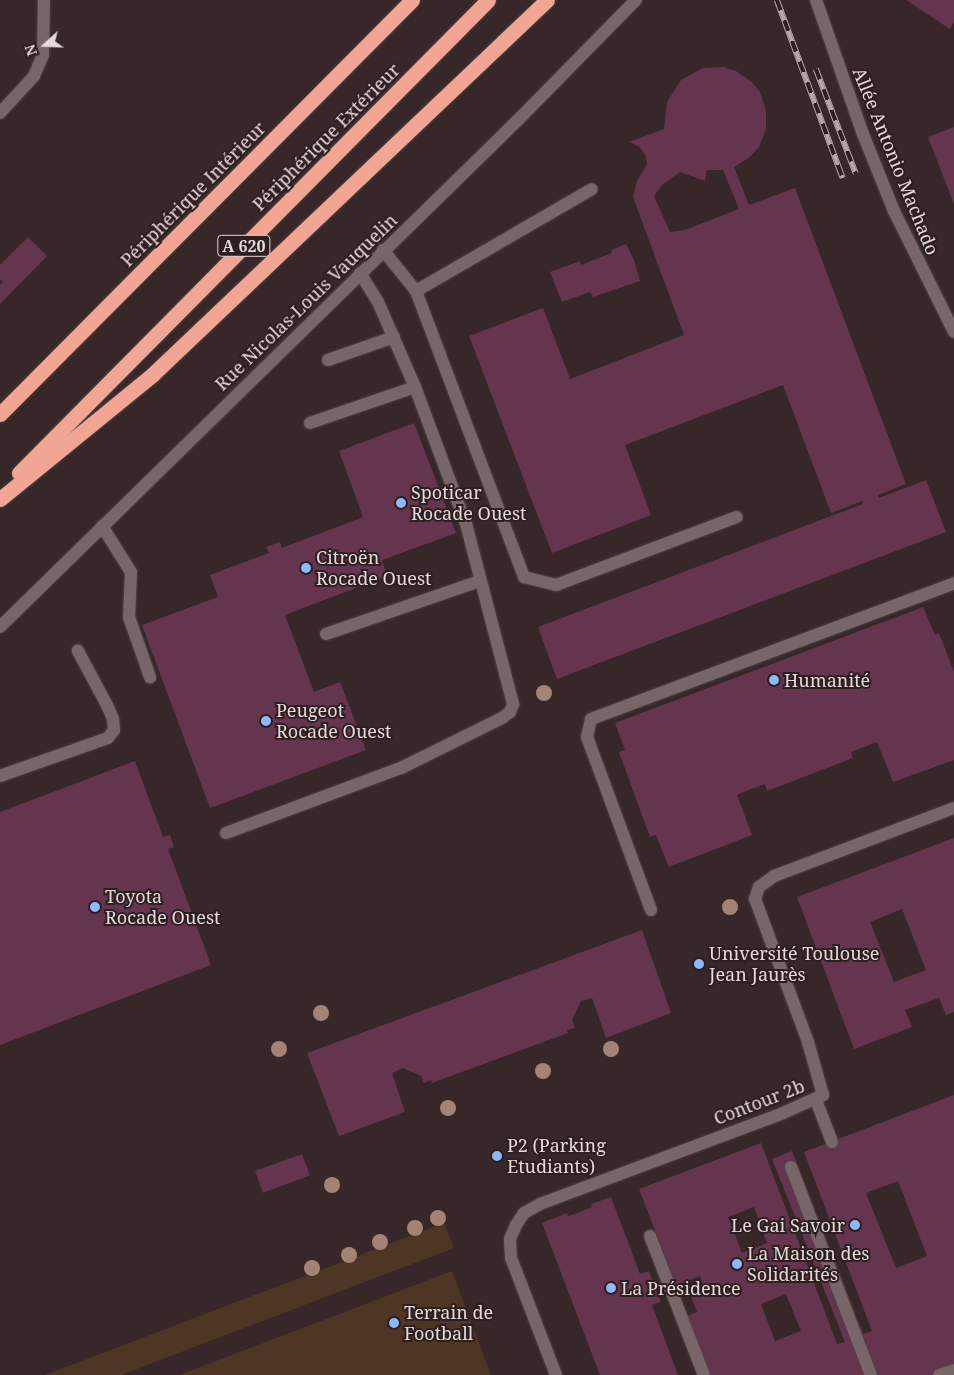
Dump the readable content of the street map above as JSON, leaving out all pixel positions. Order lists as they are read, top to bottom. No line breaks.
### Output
{"streets":{"highway":["Périphérique Extérieur","Périphérique Intérieur","A 620"],"street":["Allée Antonio Machado","Rue Nicolas-Louis Vauquelin","Contour 2b"]},"places":["Spoticar Rocade Ouest","Citroën Rocade Ouest","Humanité","Peugeot Rocade Ouest","Toyota Rocade Ouest","Université Toulouse Jean Jaurès","P2 (Parking Etudiants)","Le Gai Savoir","La Maison des Solidarités","La Présidence","Terrain de Football"],"north":"left"}
